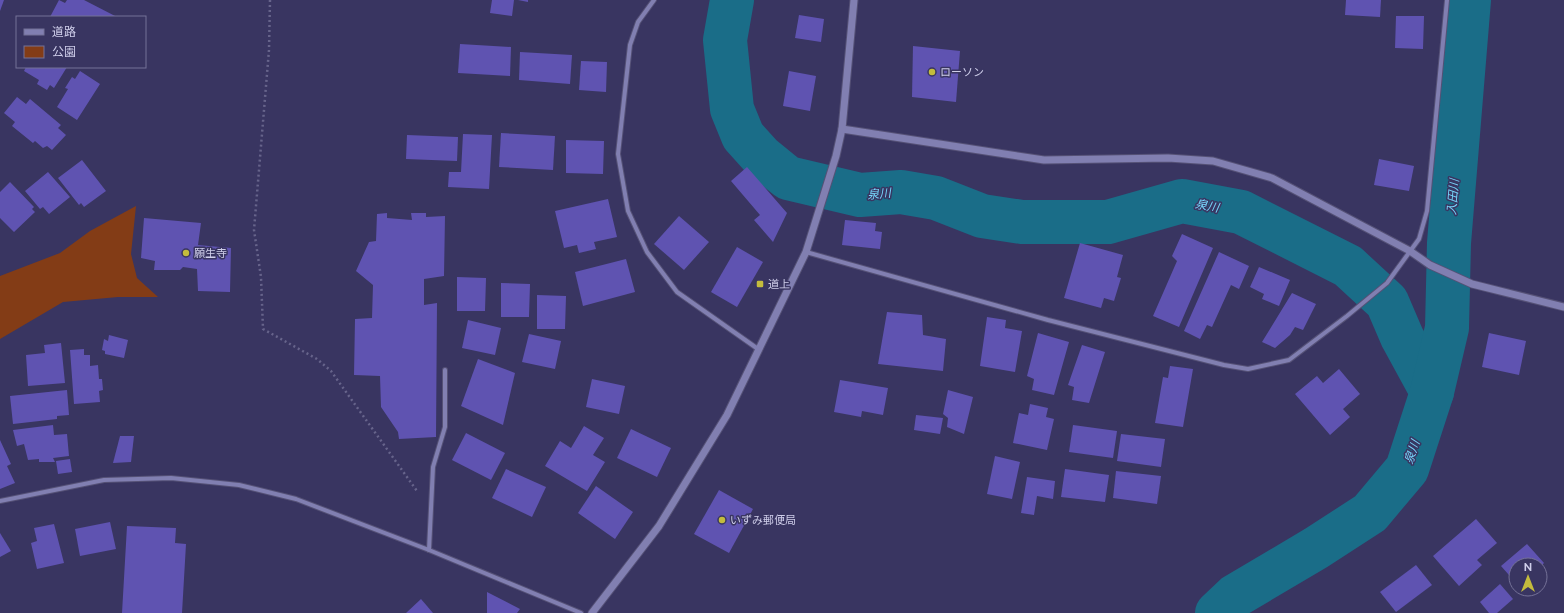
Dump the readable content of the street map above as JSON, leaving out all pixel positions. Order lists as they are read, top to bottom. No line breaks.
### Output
{"water":["泉川","入田川"],"places":{"other":["ローソン","願生寺","いずみ郵便局"],"transit":["道上"]},"legend":["道路","公園"],"north":"top"}
